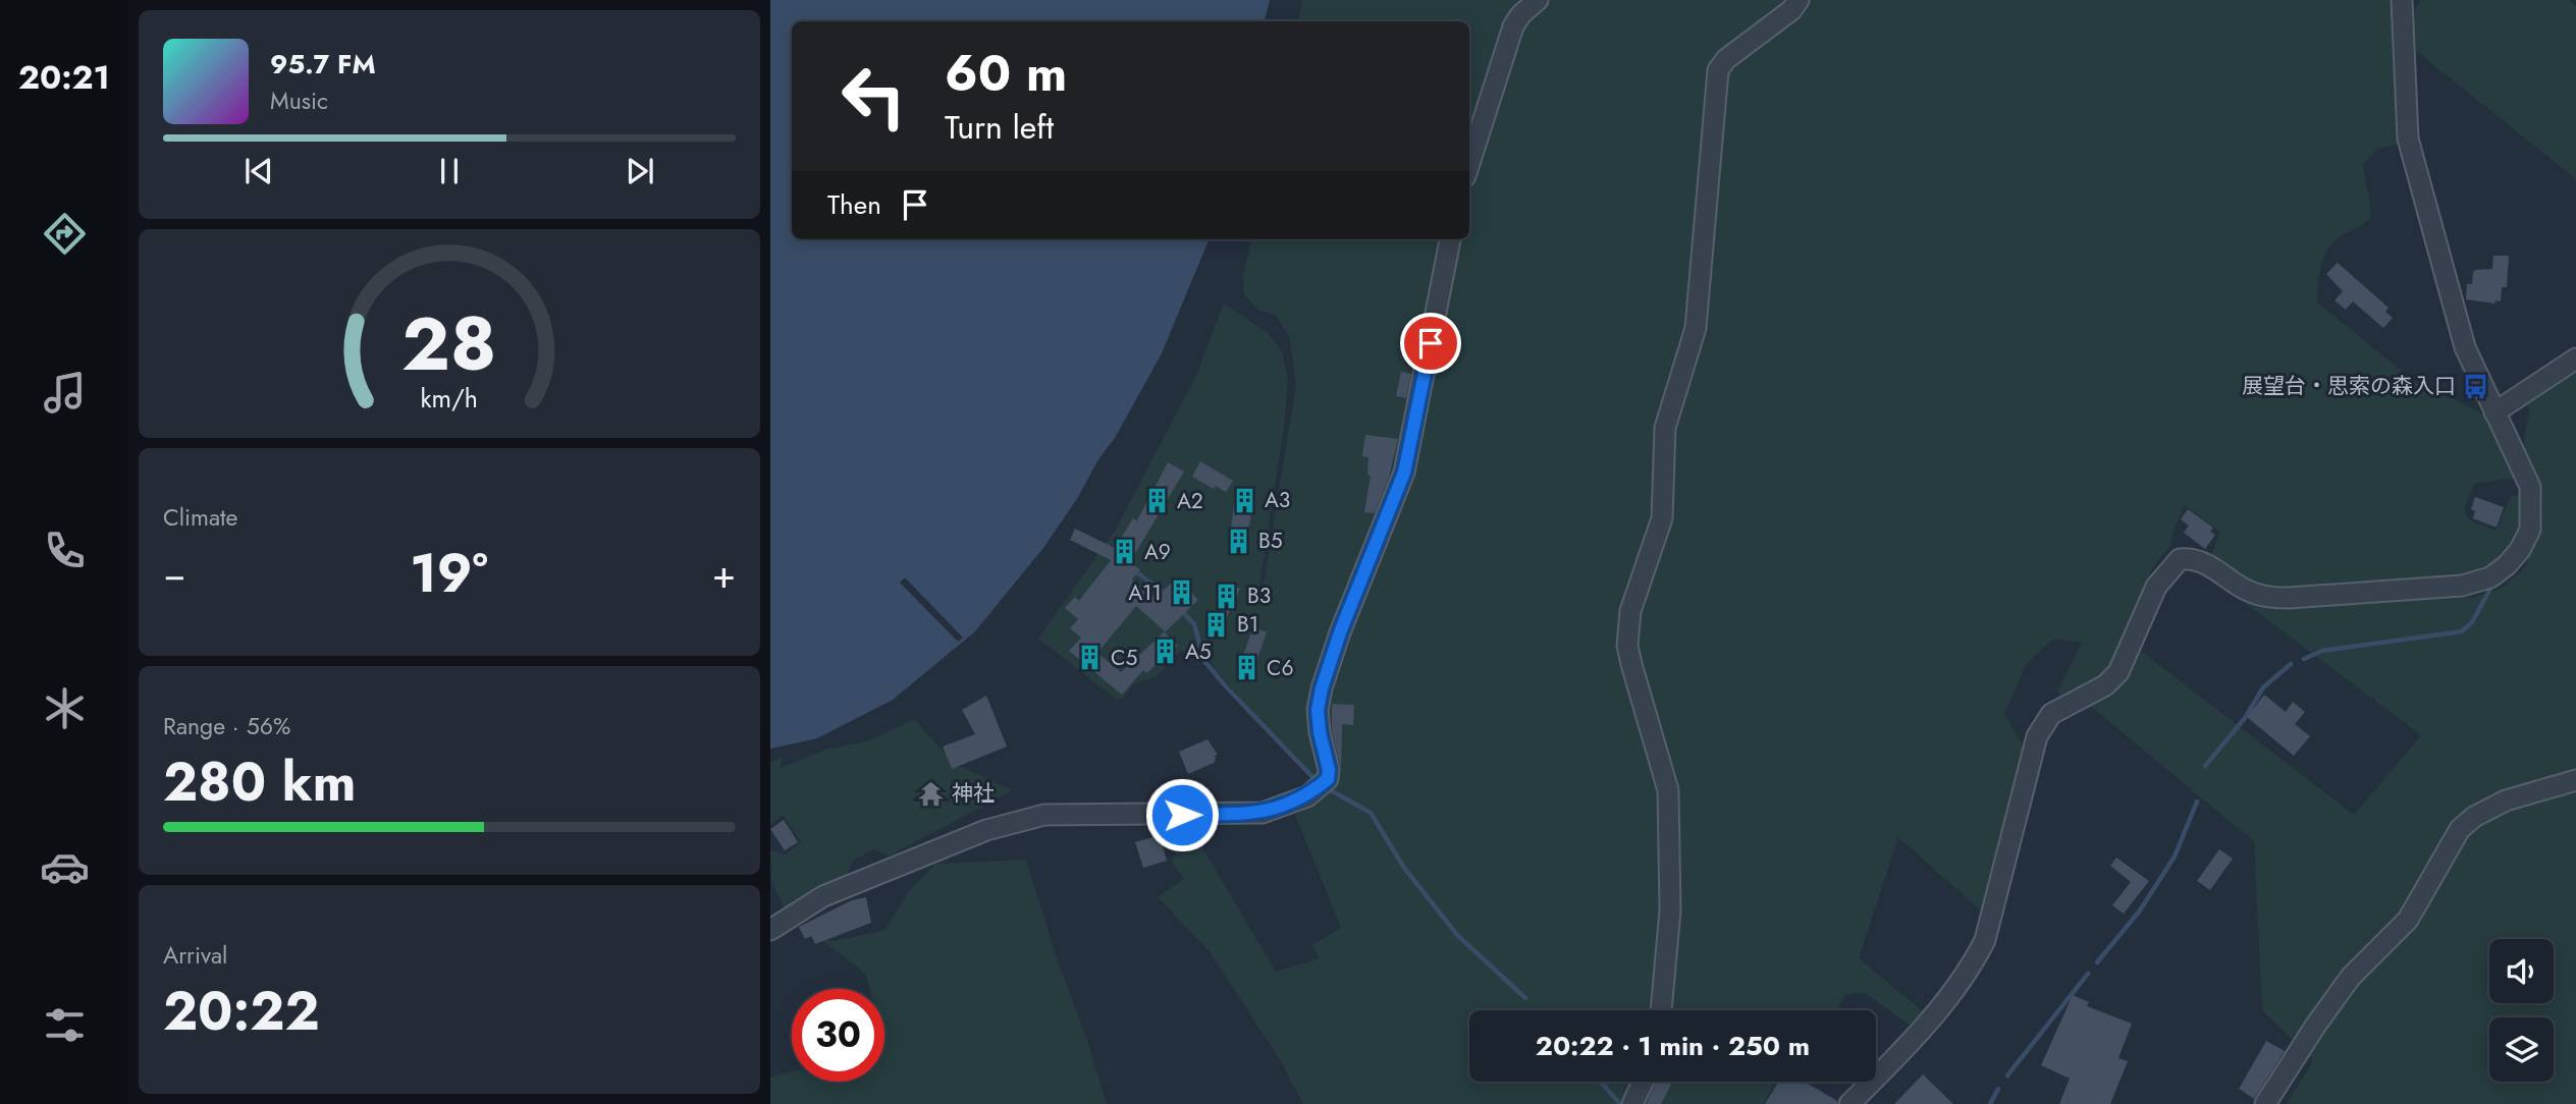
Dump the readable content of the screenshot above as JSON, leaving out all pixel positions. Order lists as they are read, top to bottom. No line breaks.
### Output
{"places":{"bus stop":["展望台・思索の森入口"],"building":["A3","A2","B5","A9","A11","B3","B1","A5","C5","C6"],"temple":["神社"]},"page":{"tabs":"20:21","turn":["60 m","Turn left"],"song":["95.7 FM","Music"],"then":"Then","tile":["Climate",["Range · 56%","280 km"],["Arrival","20:22"]],"heat":["−","19°","+"],"limit":"30","trip":"20:22 · 1 min · 250 m","gauge":["28","km/h"]}}
